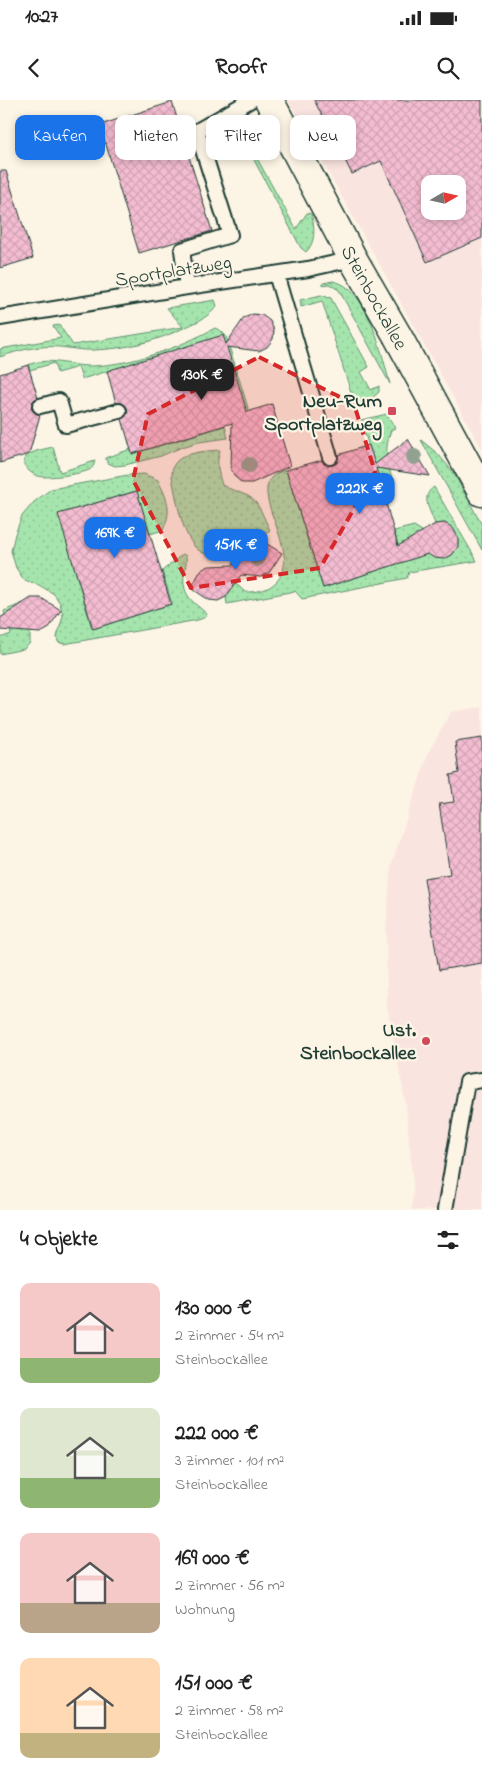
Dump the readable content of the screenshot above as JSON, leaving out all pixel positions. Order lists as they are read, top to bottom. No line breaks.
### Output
{"streets":{"street":["Steinbockallee"],"lane":["Sportplatzweg"]},"crossings":[["Sportplatzweg","Steinbockallee"]],"places":{"transit":["Neu-Rum Sportplatzweg"],"other":["Ust. Steinbockallee"]},"north":"right","page":{"status":"10:27","header":"Roofr","chip":["Kaufen","Mieten","Filter","Neu"],"price":["130K €","222K €","169K €","151K €"],"heading":"4 Objekte","list":[{"name":"130 000 €","note":"2 Zimmer · 54 m² · Steinbockallee"},{"name":"222 000 €","note":"3 Zimmer · 101 m² · Steinbockallee"},{"name":"169 000 €","note":"2 Zimmer · 56 m² · Wohnung"},{"name":"151 000 €","note":"2 Zimmer · 58 m² · Steinbockallee"}]}}
